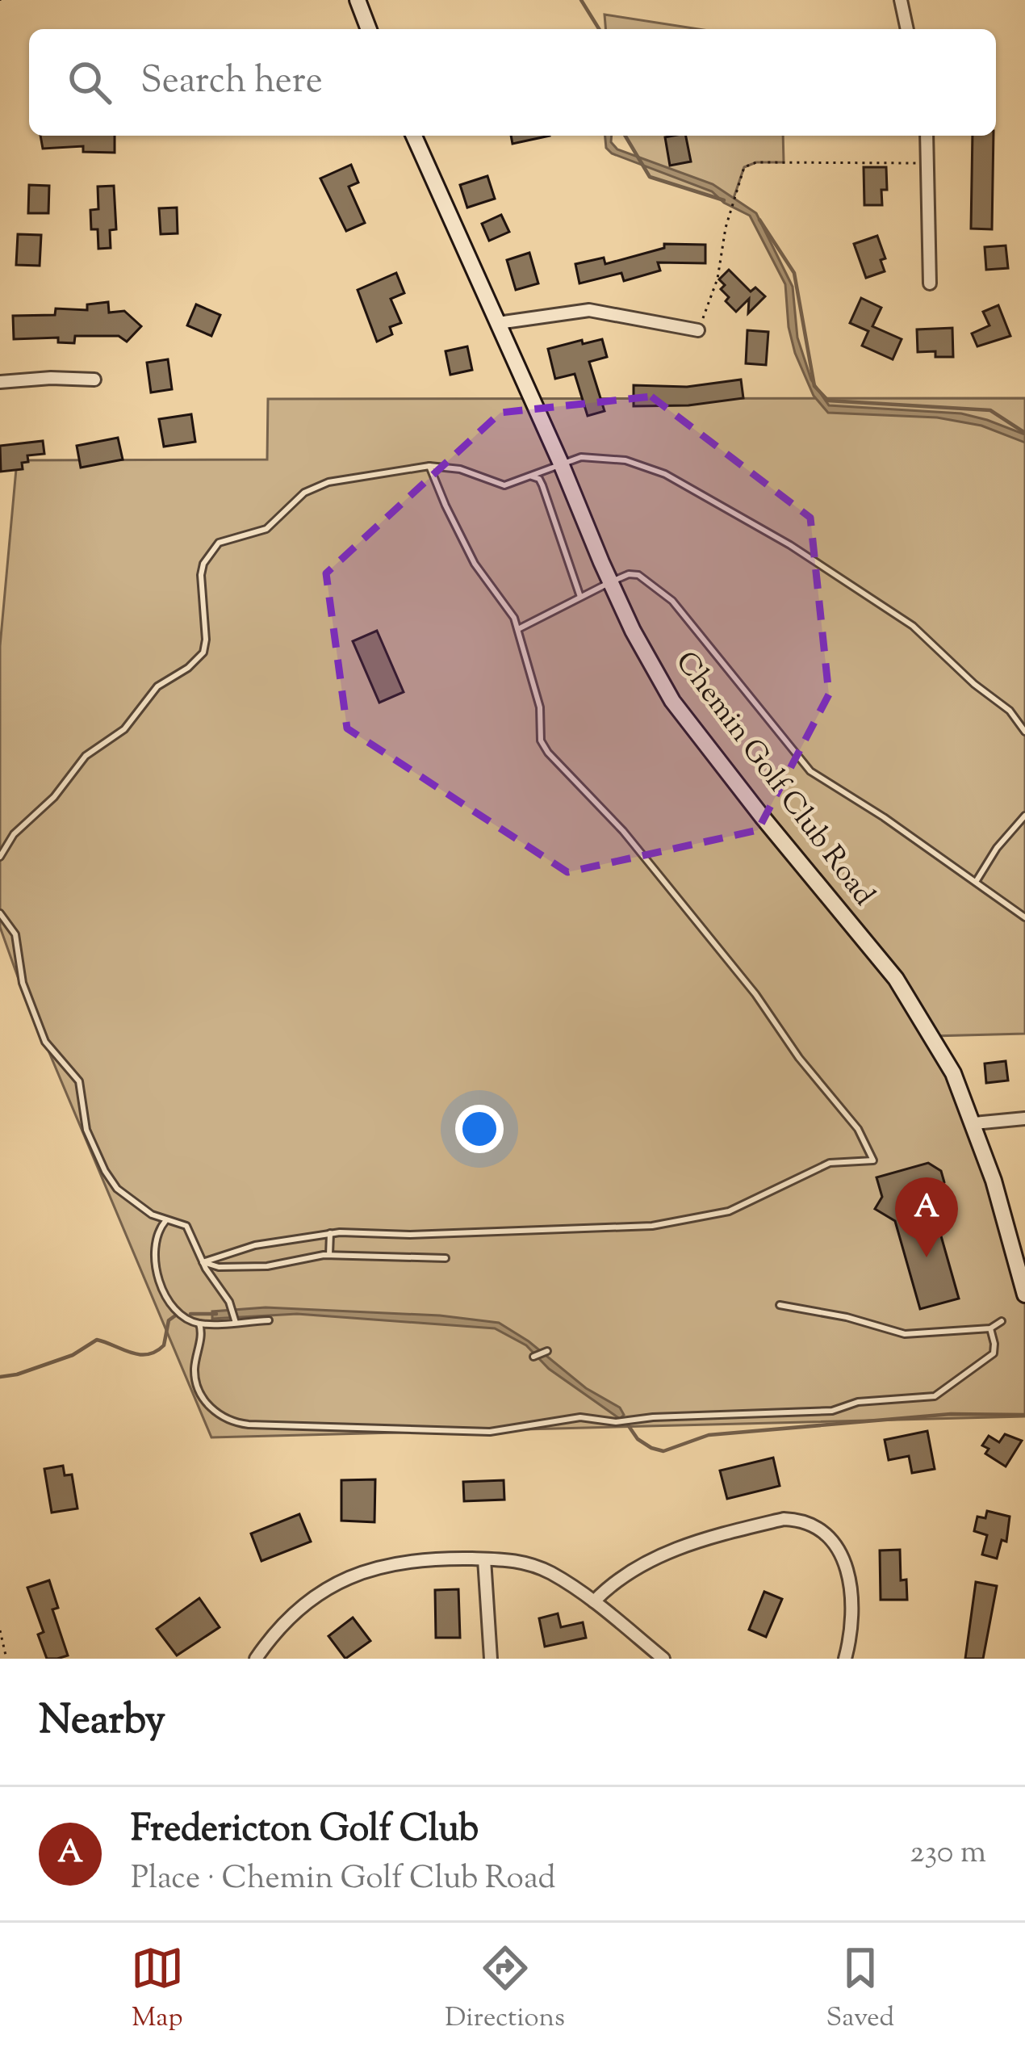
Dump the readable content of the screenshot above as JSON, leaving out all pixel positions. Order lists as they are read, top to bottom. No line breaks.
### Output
{"streets":{"street":["Chemin Golf Club Road"]},"page":{"search":"Search here","pins":"A","heading":"Nearby","list":[{"mark":"A","name":"Fredericton Golf Club","note":"Place · Chemin Golf Club Road","value":"230 m"}],"nav":["Map","Directions","Saved"]}}
